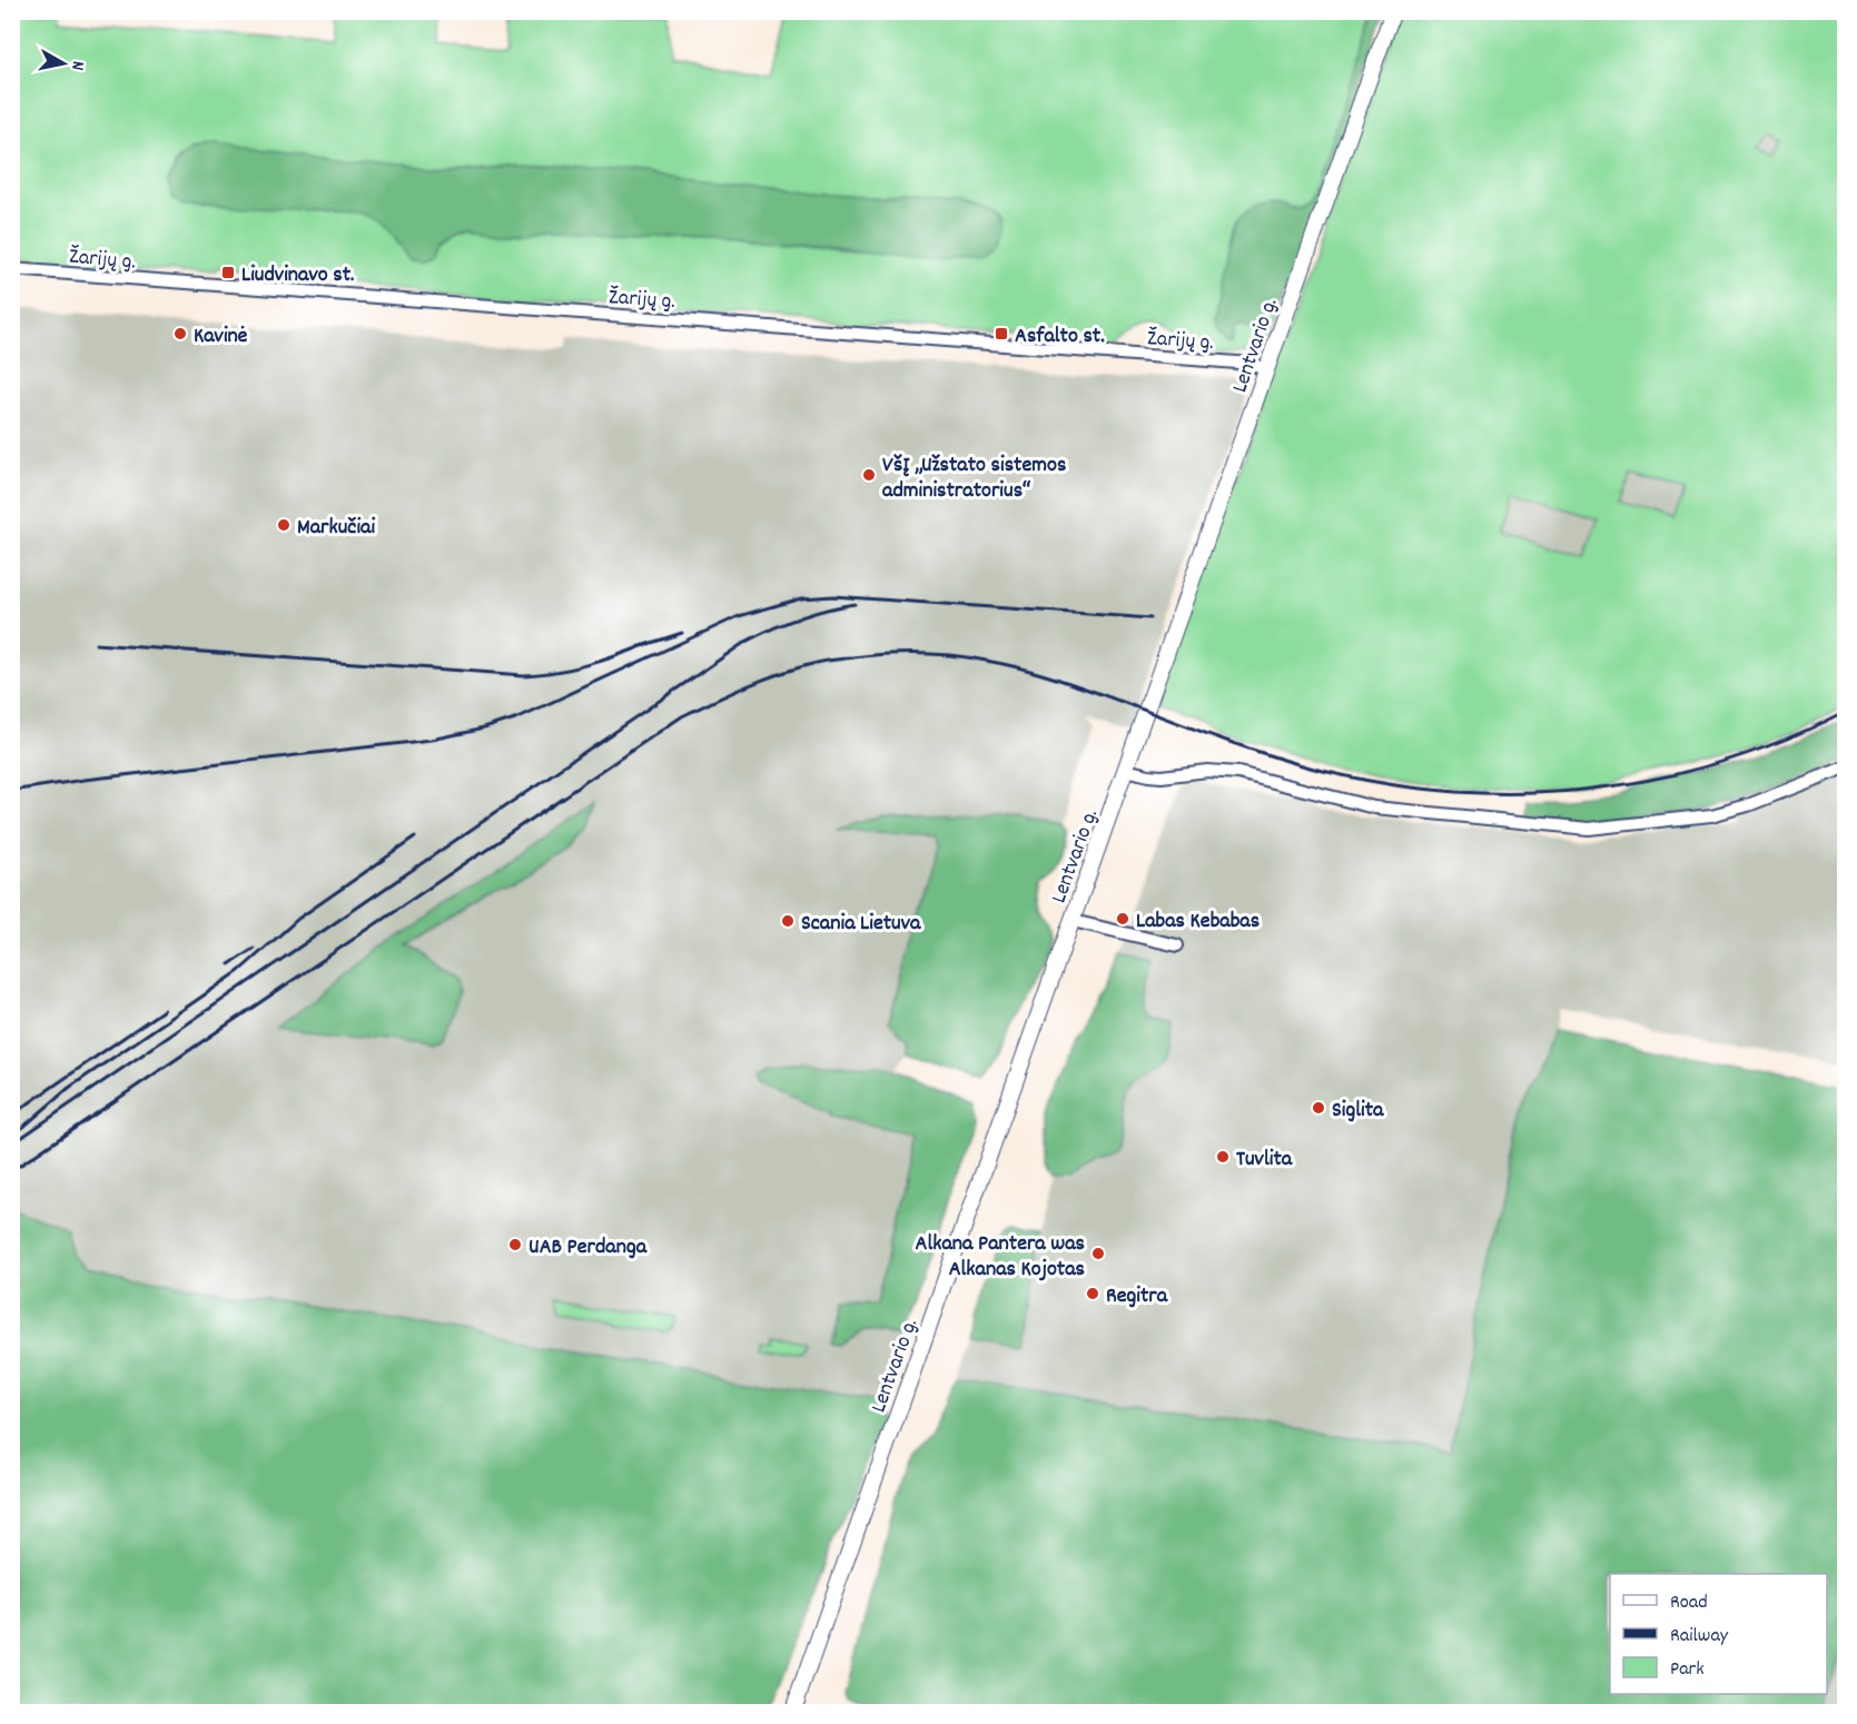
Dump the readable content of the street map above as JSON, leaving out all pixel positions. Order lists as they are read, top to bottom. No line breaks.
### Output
{"streets":{"main road":["Lentvario g."],"street":["Žarijų g."]},"crossings":[["Žarijų g.","Lentvario g."]],"places":{"transit":["Liudvinavo st.","Asfalto st."],"other":["Kavinė","VšĮ „Užstato sistemos administratorius“","Markučiai","Labas Kebabas","Scania Lietuva","Siglita","Tuvlita","UAB Perdanga","Alkana Pantera was Alkanas Kojotas","Regitra"]},"legend":["Road","Railway","Park"],"north":"right"}
